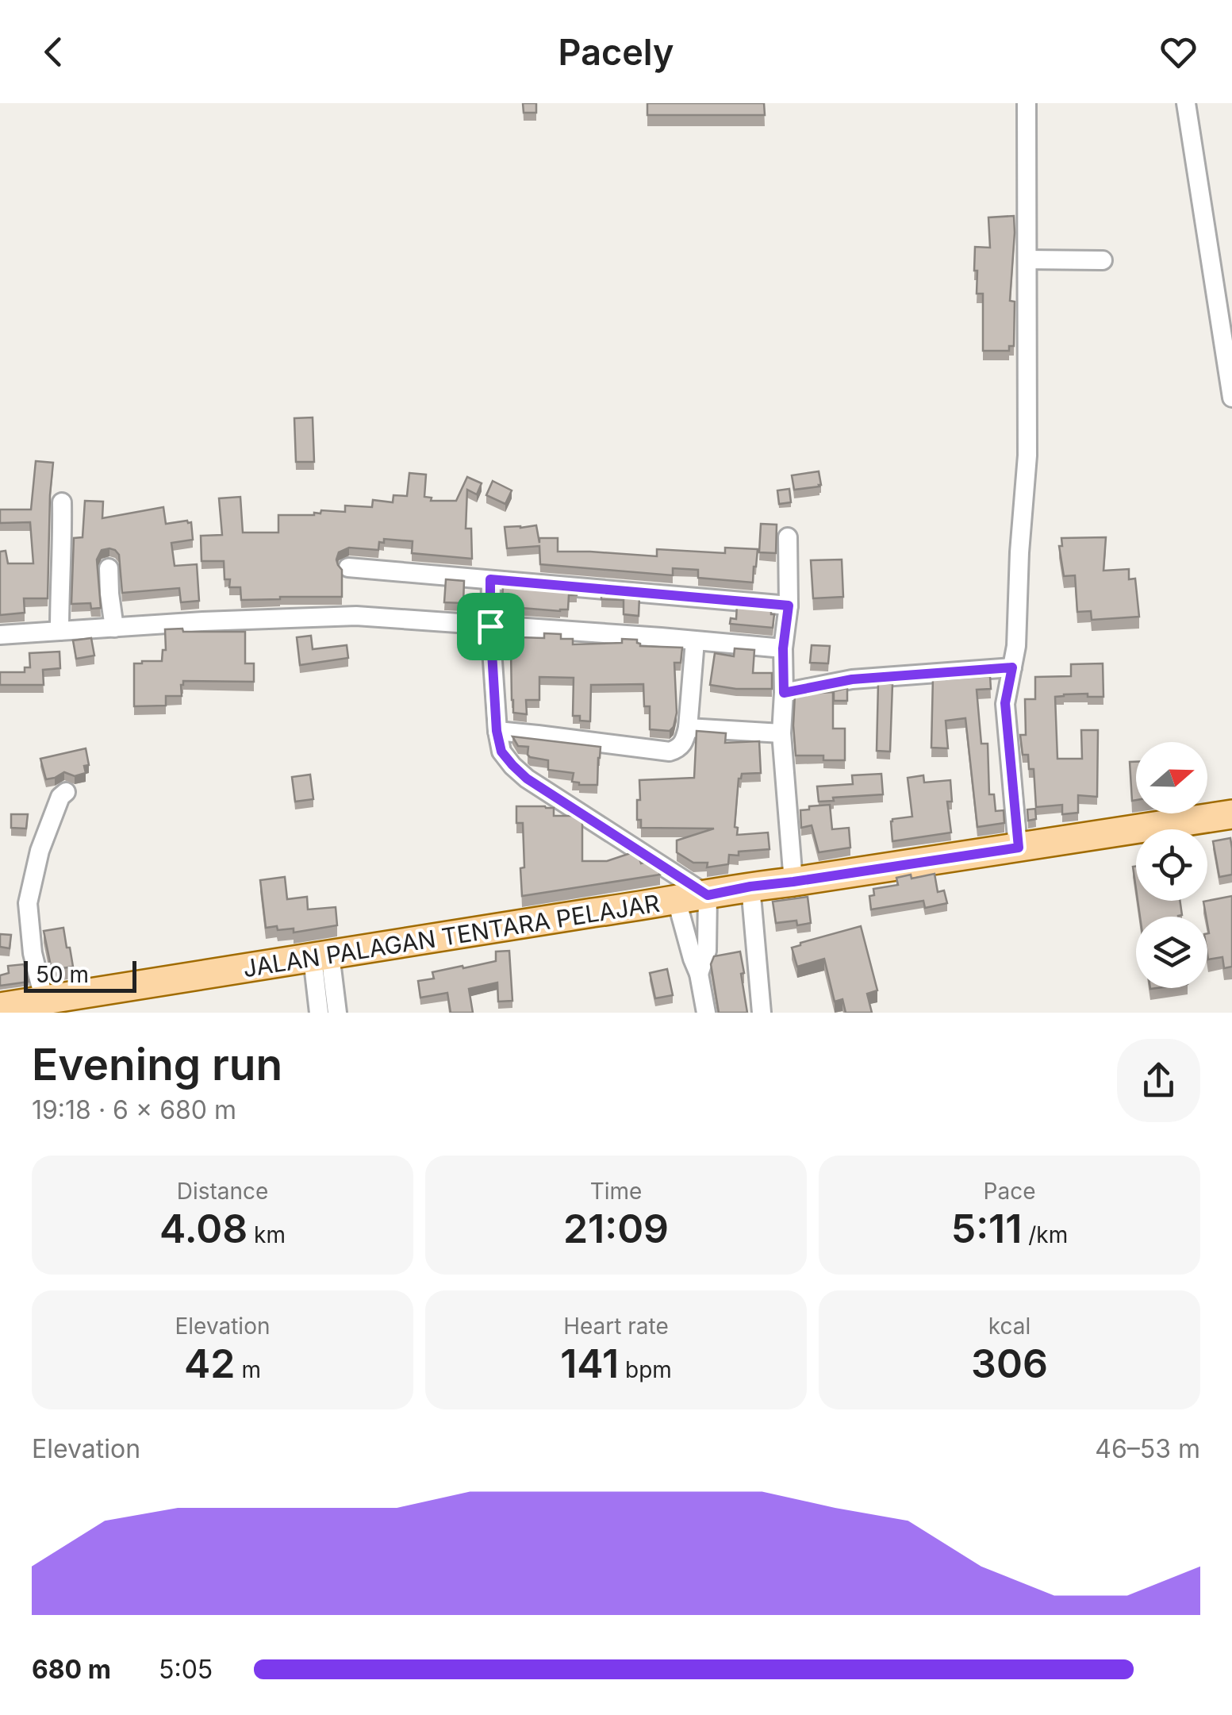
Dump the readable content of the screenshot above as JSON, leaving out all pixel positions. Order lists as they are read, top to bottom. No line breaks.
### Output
{"streets":{"main road":["JALAN PALAGAN TENTARA PELAJAR"]},"scale_bar":"50 m","north":"right","page":{"header":"Pacely","scale":"50 m","heading":["Evening run","19:18 · 6 × 680 m"],"stats":[["Distance","4.08 km"],["Time","21:09"],["Pace","5:11 /km"],["Elevation","42 m"],["Heart rate","141 bpm"],["kcal","306"]],"chart":["Elevation","46–53 m"],"list":[{"name":"680 m","note":"5:05"}]}}
